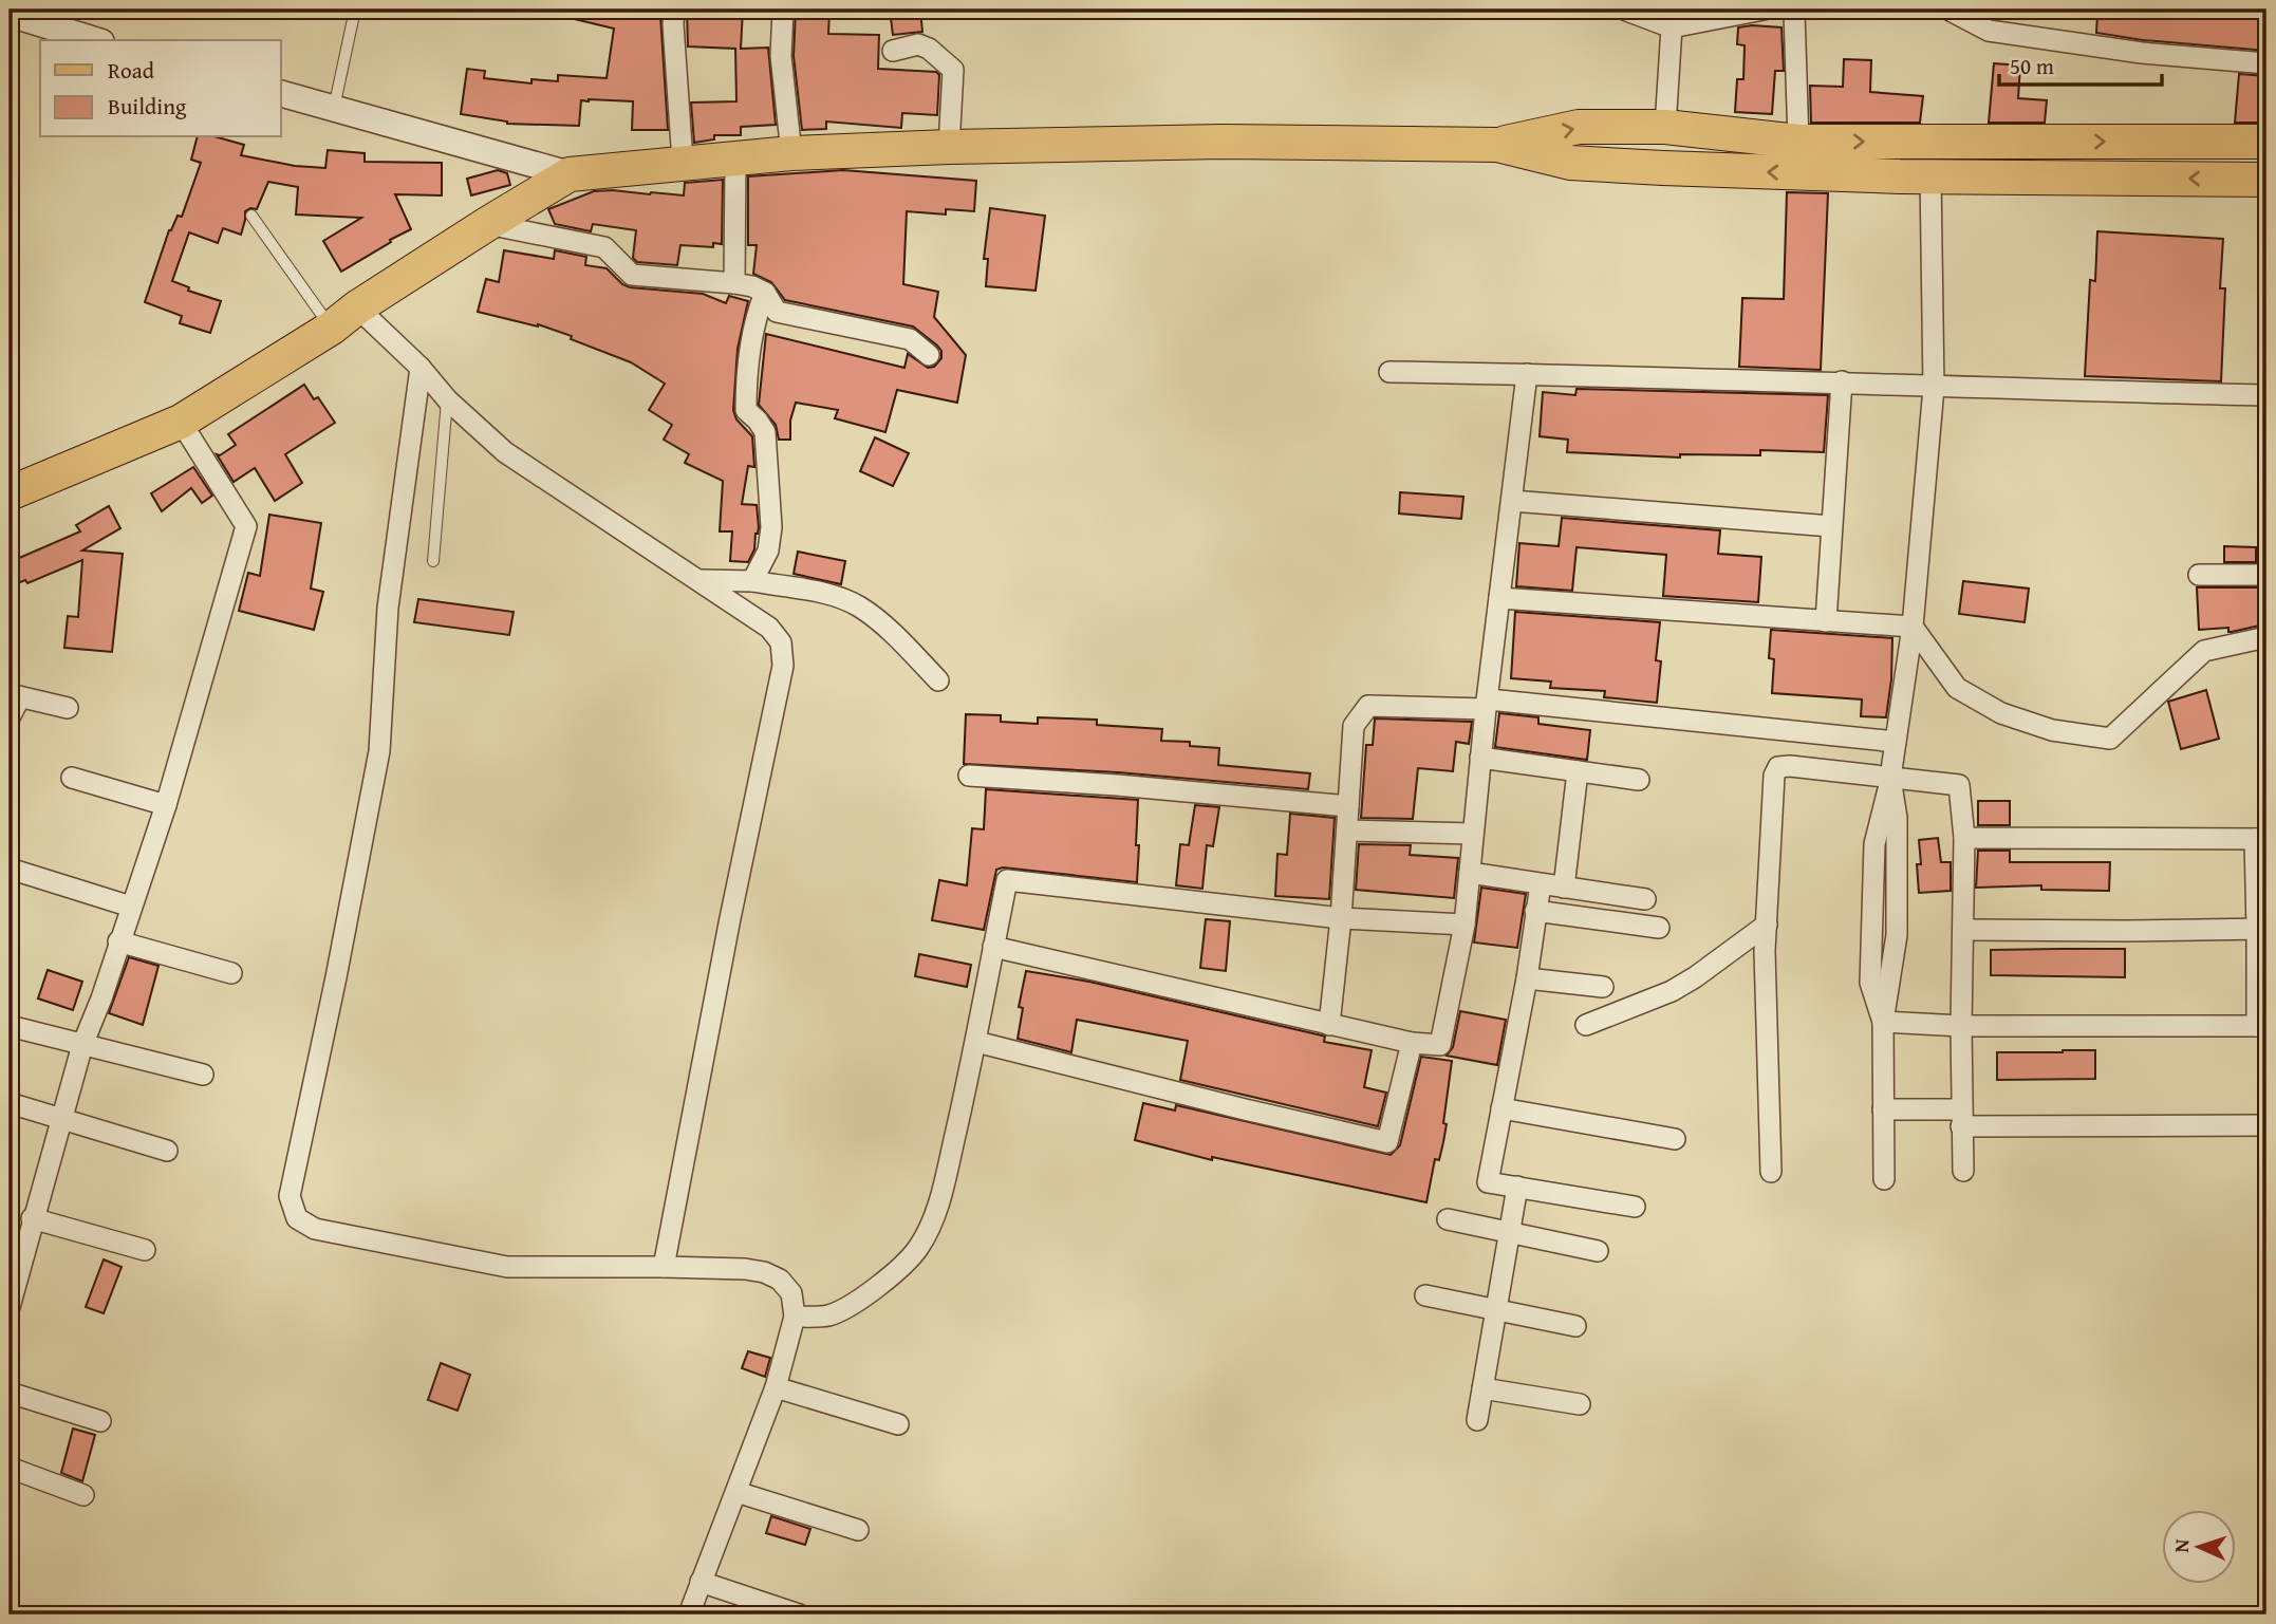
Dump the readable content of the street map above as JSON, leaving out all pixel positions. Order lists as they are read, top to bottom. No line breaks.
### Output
{"legend":["Road","Building"],"scale_bar":"50 m","north":"left"}
